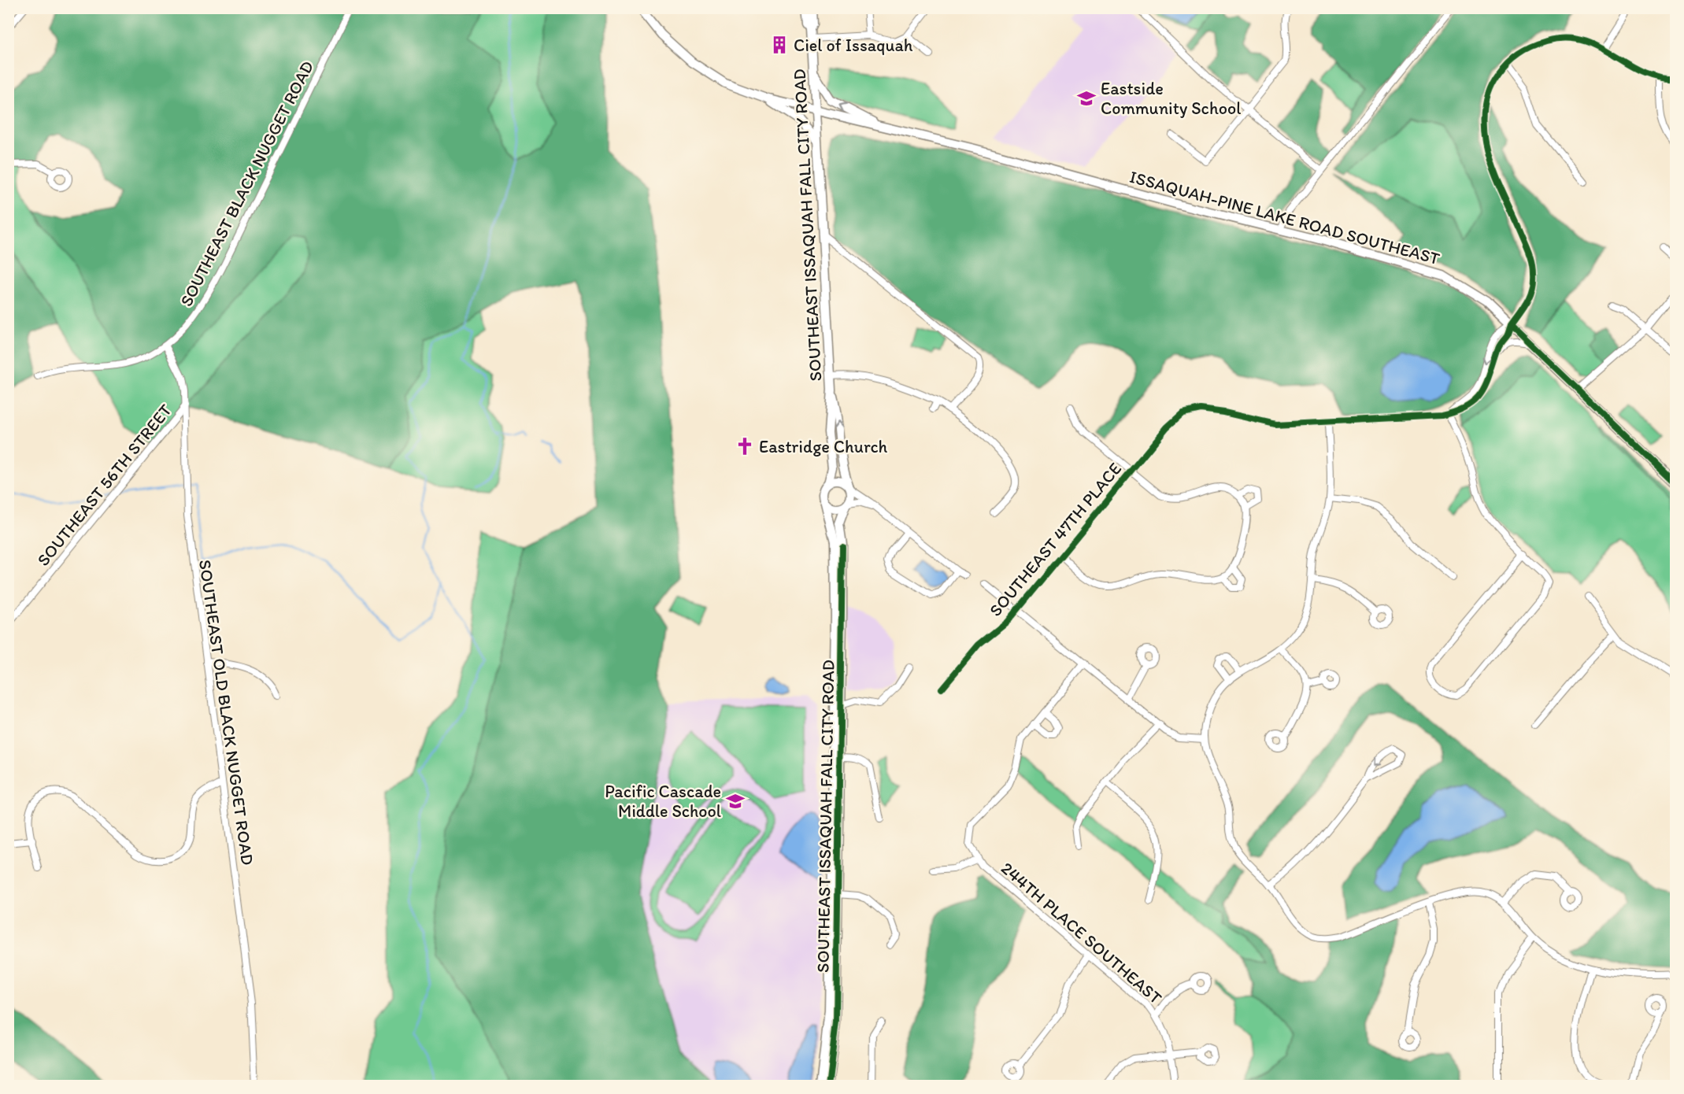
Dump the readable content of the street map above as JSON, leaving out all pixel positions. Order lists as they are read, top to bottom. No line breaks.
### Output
{"streets":{"street":["SOUTHEAST BLACK NUGGET ROAD","ISSAQUAH-PINE LAKE ROAD SOUTHEAST","SOUTHEAST ISSAQUAH FALL CITY ROAD","SOUTHEAST 56TH STREET","SOUTHEAST 47TH PLACE","SOUTHEAST OLD BLACK NUGGET ROAD","244TH PLACE SOUTHEAST"]},"crossings":[["SOUTHEAST BLACK NUGGET ROAD","SOUTHEAST OLD BLACK NUGGET ROAD"],["ISSAQUAH-PINE LAKE ROAD SOUTHEAST","SOUTHEAST ISSAQUAH FALL CITY ROAD"],["SOUTHEAST 56TH STREET","SOUTHEAST OLD BLACK NUGGET ROAD"]],"places":{"building":["Ciel of Issaquah"],"school or university":["Eastside Community School","Pacific Cascade Middle School"],"church":["Eastridge Church"]}}
